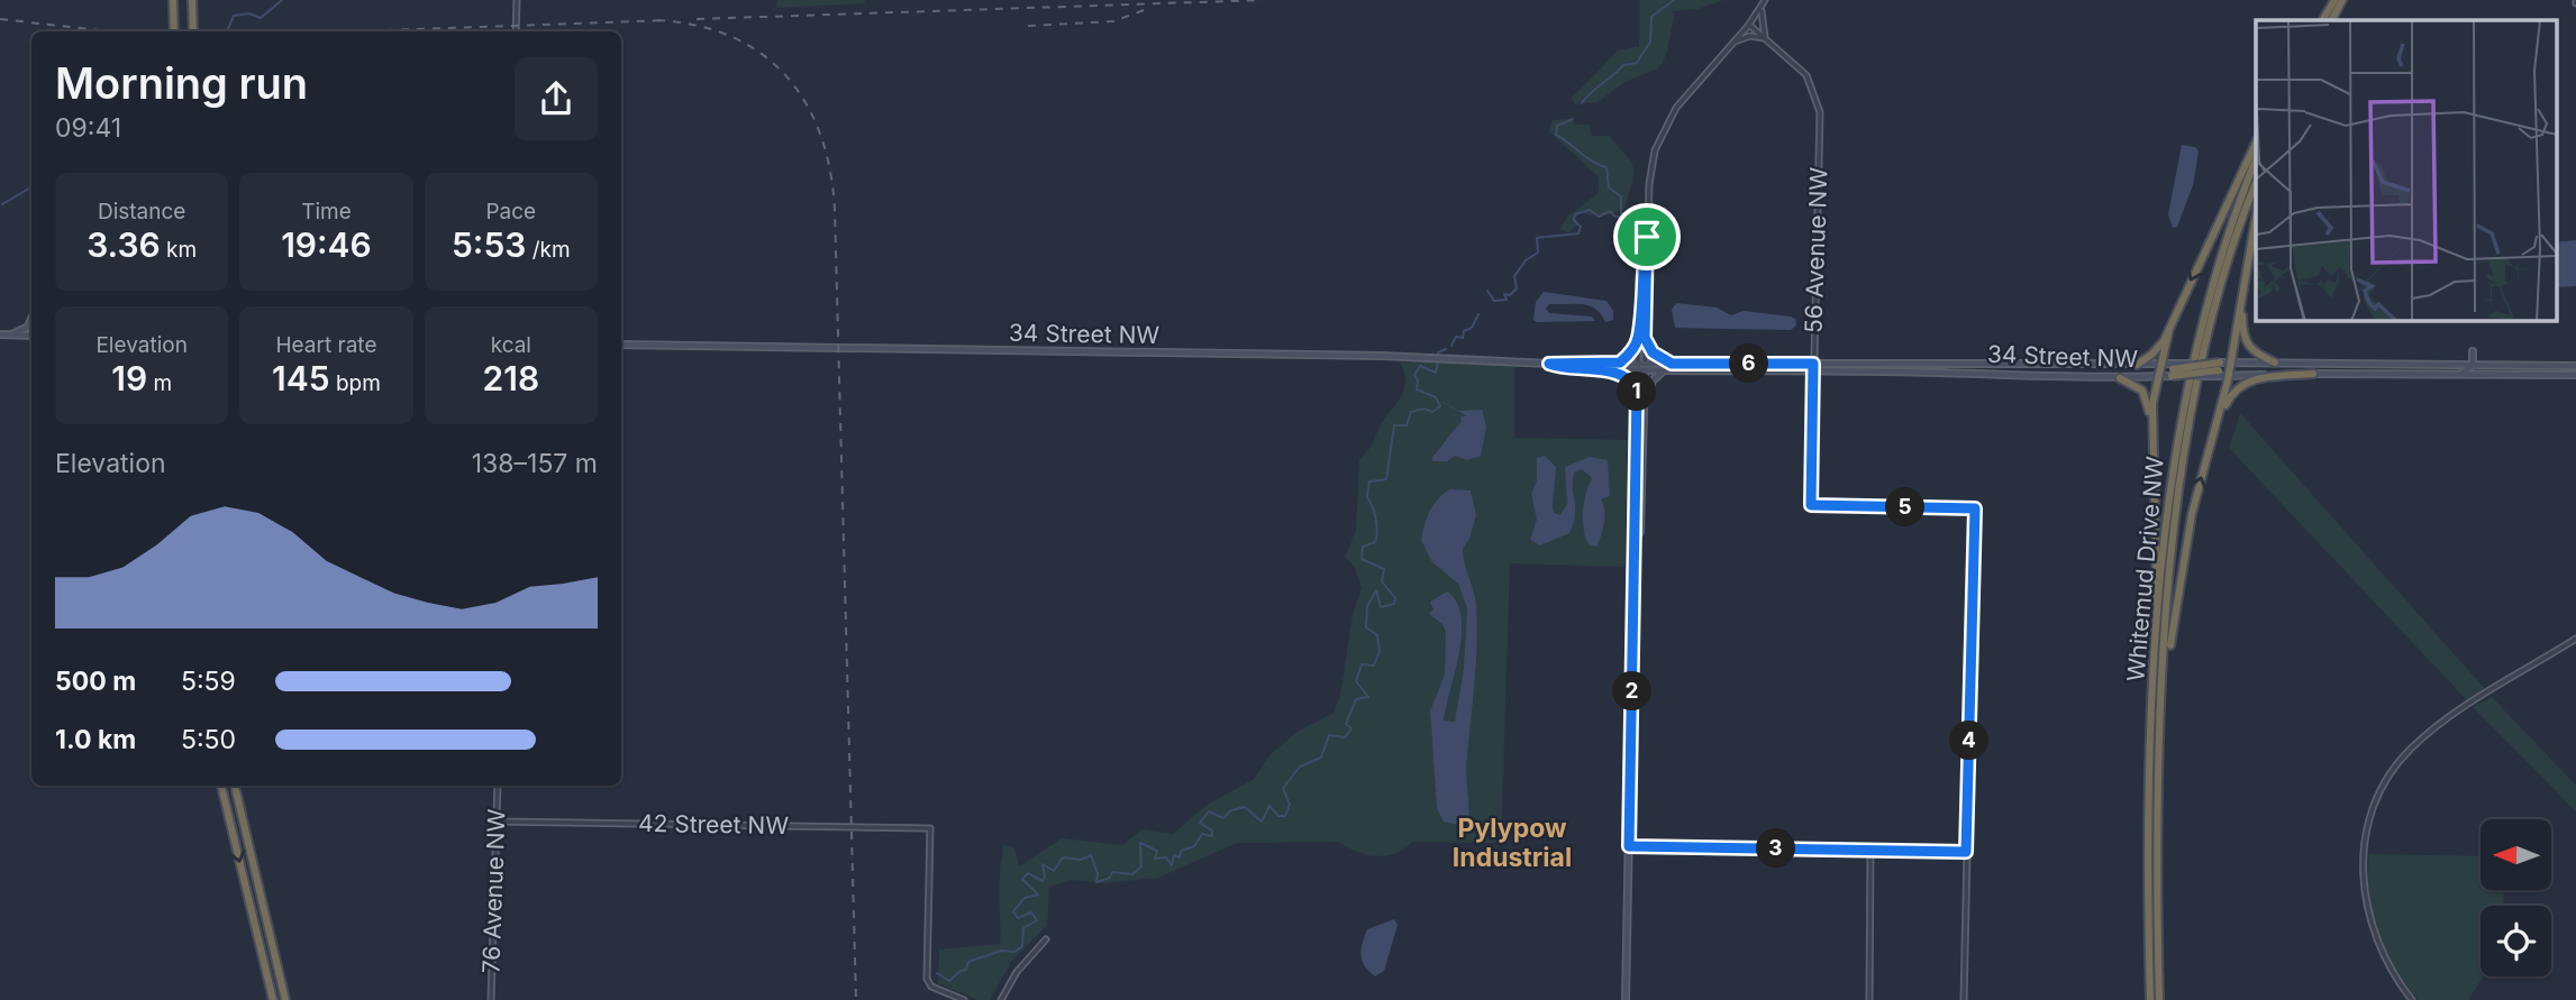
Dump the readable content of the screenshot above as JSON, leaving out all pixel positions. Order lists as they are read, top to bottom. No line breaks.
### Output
{"streets":{"highway":["Whitemud Drive NW"],"main road":["34 Street NW"],"street":["56 Avenue NW","42 Street NW","76 Avenue NW"]},"crossings":[["56 Avenue NW","34 Street NW"],["42 Street NW","76 Avenue NW"]],"districts":["Pylypow Industrial"],"north":"left","page":{"heading":["Morning run","09:41"],"stats":[["Distance","3.36 km"],["Time","19:46"],["Pace","5:53 /km"],["Elevation","19 m"],["Heart rate","145 bpm"],["kcal","218"]],"pins":["6","1","5","2","4","3"],"chart":["Elevation","138–157 m"],"list":[{"name":"500 m","note":"5:59"},{"name":"1.0 km","note":"5:50"}]}}
